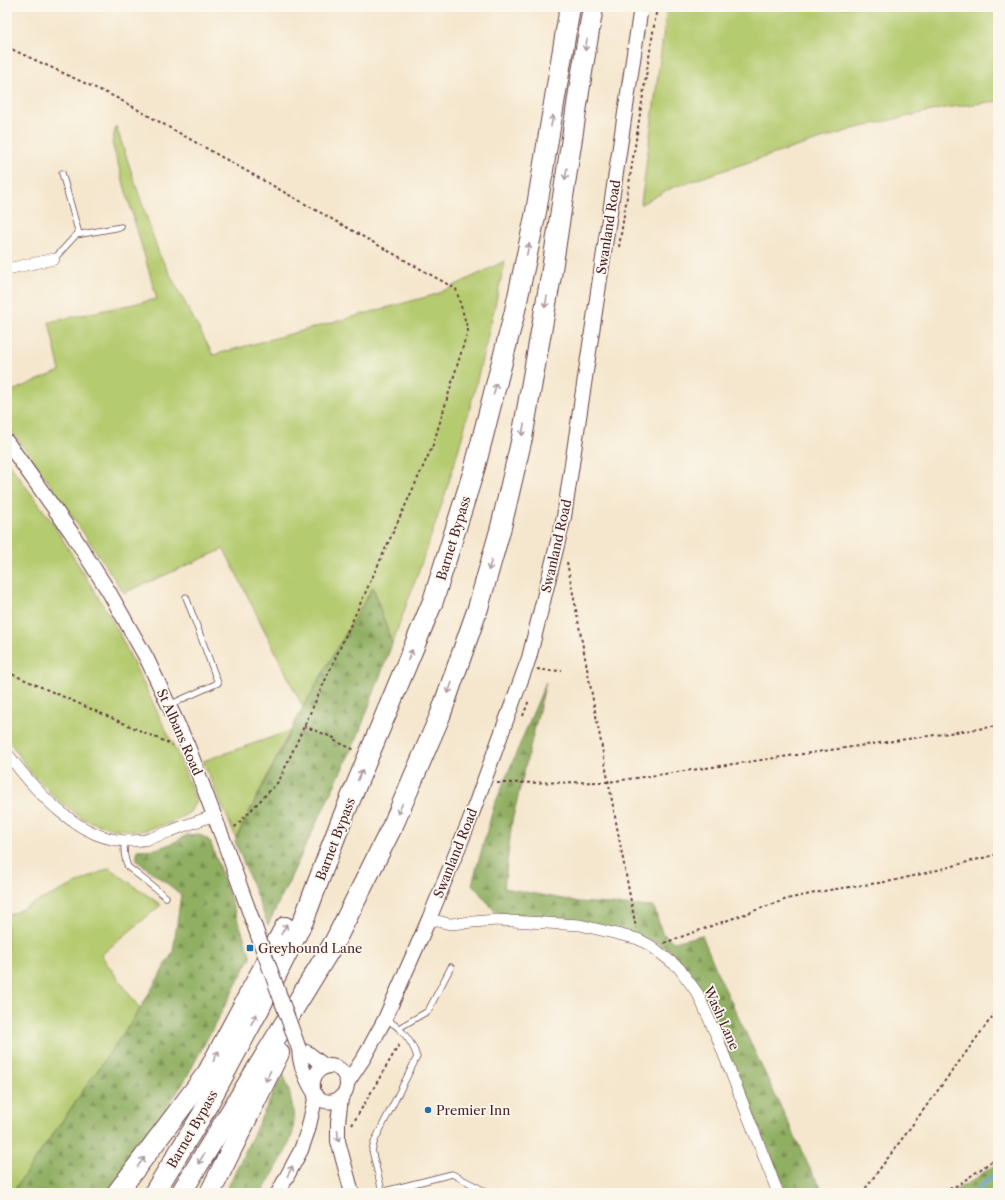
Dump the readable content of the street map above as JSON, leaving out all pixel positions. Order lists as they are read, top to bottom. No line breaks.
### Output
{"streets":{"highway":["Barnet Bypass"],"street":["Swanland Road","St Albans Road","Wash Lane"]},"crossings":[["Swanland Road","St Albans Road"],["Swanland Road","Wash Lane"]],"places":{"transit":["Greyhound Lane"],"other":["Premier Inn"]}}
